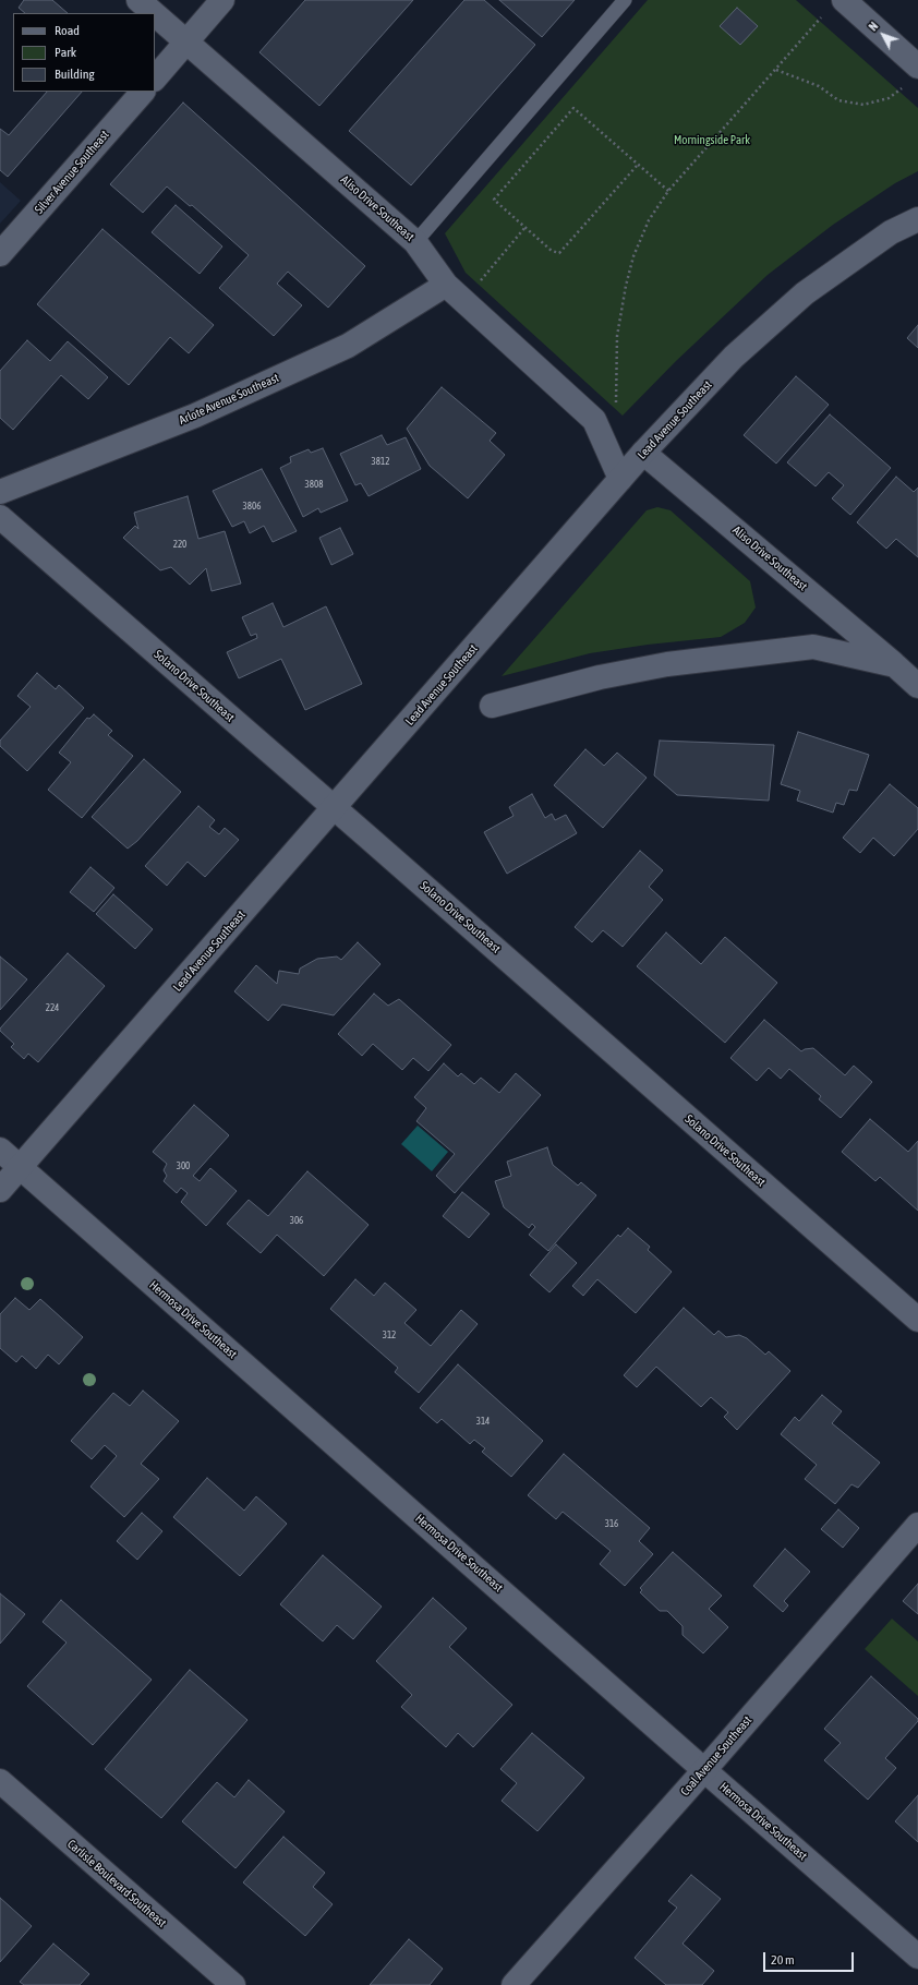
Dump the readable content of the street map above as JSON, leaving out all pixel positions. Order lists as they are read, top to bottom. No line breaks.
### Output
{"streets":{"street":["Silver Avenue Southeast","Aliso Drive Southeast","Arlote Avenue Southeast","Lead Avenue Southeast","Solano Drive Southeast","Hermosa Drive Southeast","Coal Avenue Southeast","Carlisle Boulevard Southeast"]},"crossings":[["Aliso Drive Southeast","Arlote Avenue Southeast"],["Aliso Drive Southeast","Lead Avenue Southeast"],["Lead Avenue Southeast","Solano Drive Southeast"],["Lead Avenue Southeast","Hermosa Drive Southeast"],["Hermosa Drive Southeast","Coal Avenue Southeast"]],"parks":["Morningside Park"],"house_numbers":["3812","3808","3806","220","224","300","306","312","314","316"],"legend":["Road","Park","Building"],"scale_bar":"20 m","north":"top left"}
